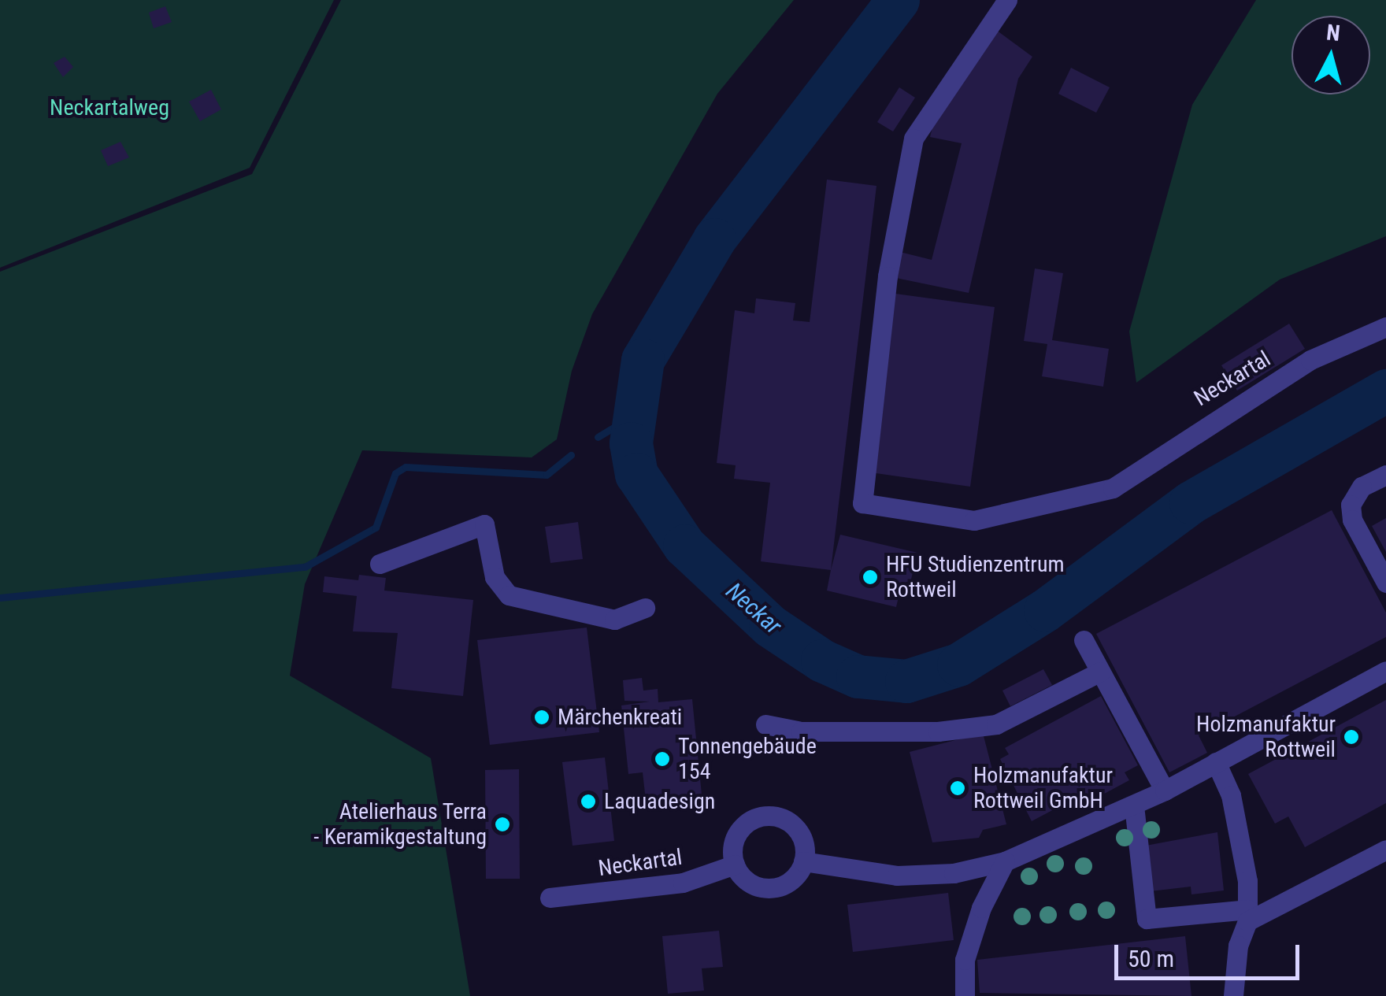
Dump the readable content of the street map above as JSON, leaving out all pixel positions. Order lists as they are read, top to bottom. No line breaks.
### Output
{"streets":{"street":["Neckartal"]},"water":["Neckar"],"parks":["Neckartalweg"],"places":["HFU Studienzentrum Rottweil","Märchenkreati","Holzmanufaktur Rottweil","Tonnengebäude 154","Holzmanufaktur Rottweil GmbH","Laquadesign","Atelierhaus Terra - Keramikgestaltung"],"scale_bar":"50 m","north":"top"}
